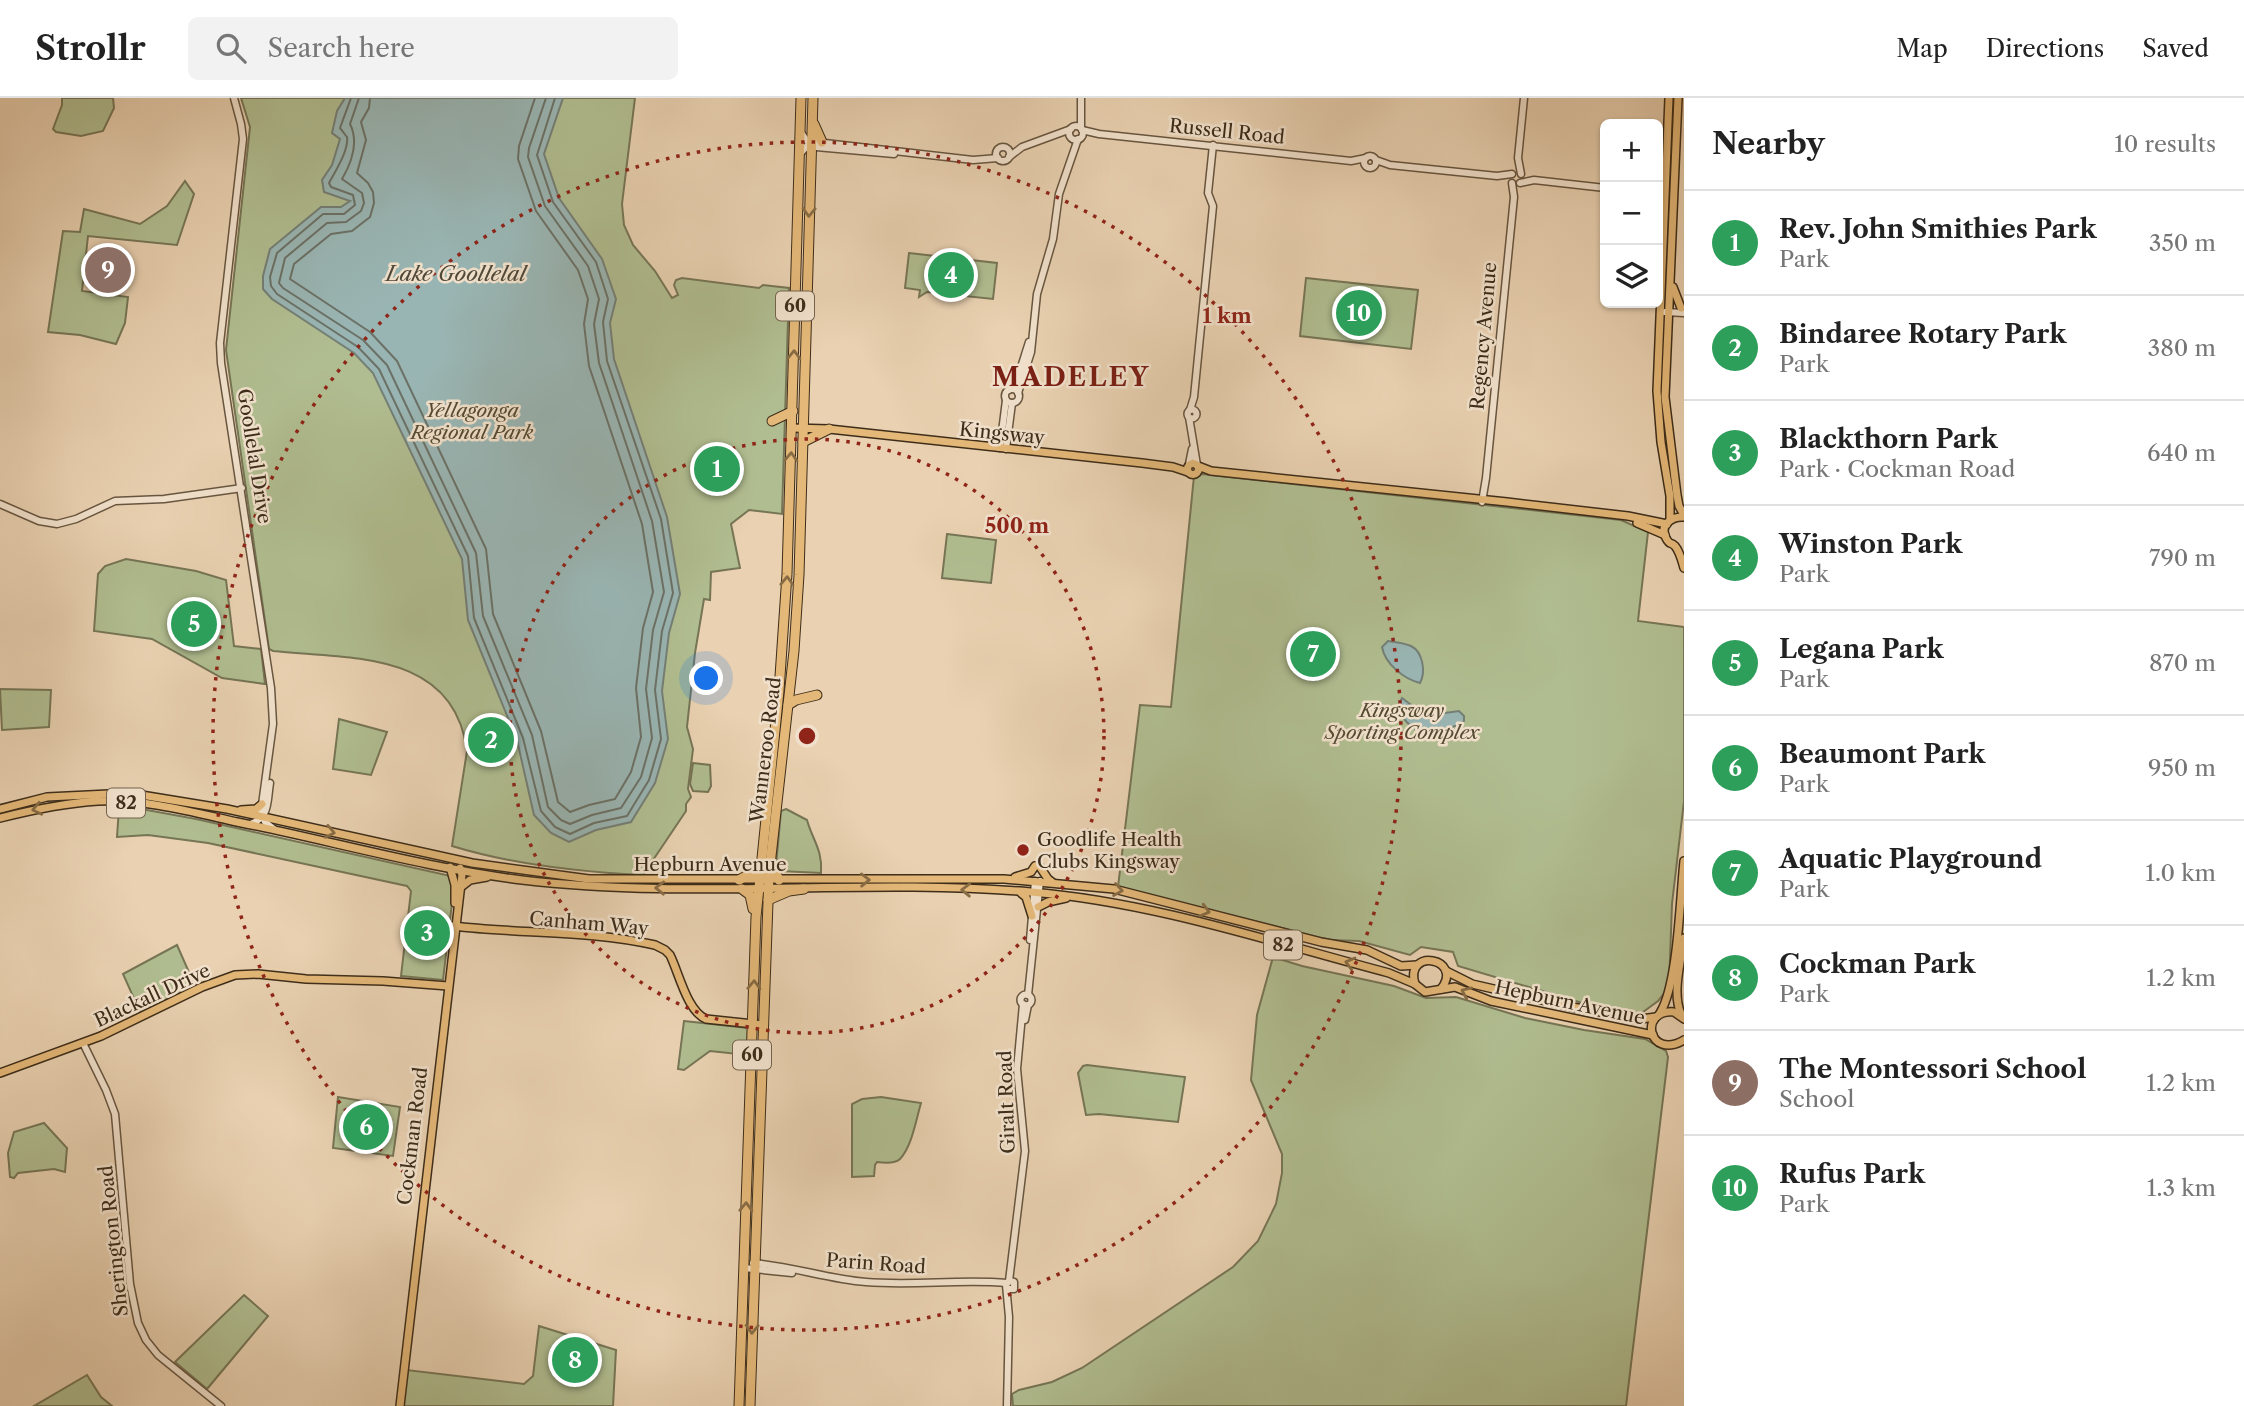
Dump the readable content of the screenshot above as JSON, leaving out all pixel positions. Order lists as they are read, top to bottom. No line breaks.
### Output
{"streets":{"highway":["60","Wanneroo Road"],"main road":["Kingsway","82","Hepburn Avenue","Canham Way","Blackall Drive","Cockman Road"],"street":["Russell Road","Regency Avenue","Goollelal Drive","Giralt Road","Sherington Road","Parin Road"]},"crossings":[["Regency Avenue","Kingsway"],["Kingsway","Wanneroo Road"],["Goollelal Drive","Hepburn Avenue"],["Wanneroo Road","Hepburn Avenue"],["Wanneroo Road","Canham Way"],["Wanneroo Road","Parin Road"],["82","Hepburn Avenue"],["Hepburn Avenue","Cockman Road"],["Canham Way","Cockman Road"],["Blackall Drive","Cockman Road"],["Blackall Drive","Sherington Road"],["Giralt Road","Parin Road"]],"districts":["MADELEY"],"water":["Lake Goollelal"],"parks":["Yellagonga Regional Park","Kingsway Sporting Complex"],"places":["Goodlife Health Clubs Kingsway"],"page":{"header":"Strollr","search":"Search here","nav":["Map","Directions","Saved"],"heading":["Nearby","10 results"],"map_buttons":["+","−"],"list":[{"mark":"1","name":"Rev. John Smithies Park","note":"Park","value":"350 m"},{"mark":"2","name":"Bindaree Rotary Park","note":"Park","value":"380 m"},{"mark":"3","name":"Blackthorn Park","note":"Park · Cockman Road","value":"640 m"},{"mark":"4","name":"Winston Park","note":"Park","value":"790 m"},{"mark":"5","name":"Legana Park","note":"Park","value":"870 m"},{"mark":"6","name":"Beaumont Park","note":"Park","value":"950 m"},{"mark":"7","name":"Aquatic Playground","note":"Park","value":"1.0 km"},{"mark":"8","name":"Cockman Park","note":"Park","value":"1.2 km"},{"mark":"9","name":"The Montessori School","note":"School","value":"1.2 km"},{"mark":"10","name":"Rufus Park","note":"Park","value":"1.3 km"}],"pins":["9","4","10","1","5","7","2","3","6","8"]},"rings":["1 km","500 m"]}
